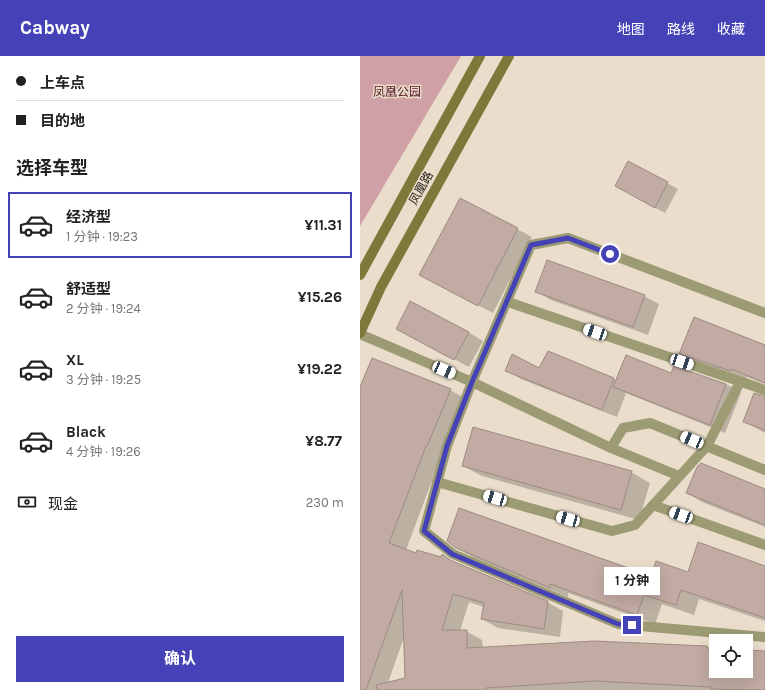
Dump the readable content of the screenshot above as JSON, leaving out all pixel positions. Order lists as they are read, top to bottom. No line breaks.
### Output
{"streets":{"street":["凤凰路"]},"parks":["凤凰公园"],"page":{"header":"Cabway","nav":["地图","路线","收藏"],"banner":["上车点","目的地"],"heading":"选择车型","list":[{"name":"经济型","note":"1 分钟 · 19:23","value":"¥11.31"},{"name":"舒适型","note":"2 分钟 · 19:24","value":"¥15.26"},{"name":"XL","note":"3 分钟 · 19:25","value":"¥19.22"},{"name":"Black","note":"4 分钟 · 19:26","value":"¥8.77"}],"pay":["现金","230 m"],"bubble":"1 分钟","buttons":"确认"}}
